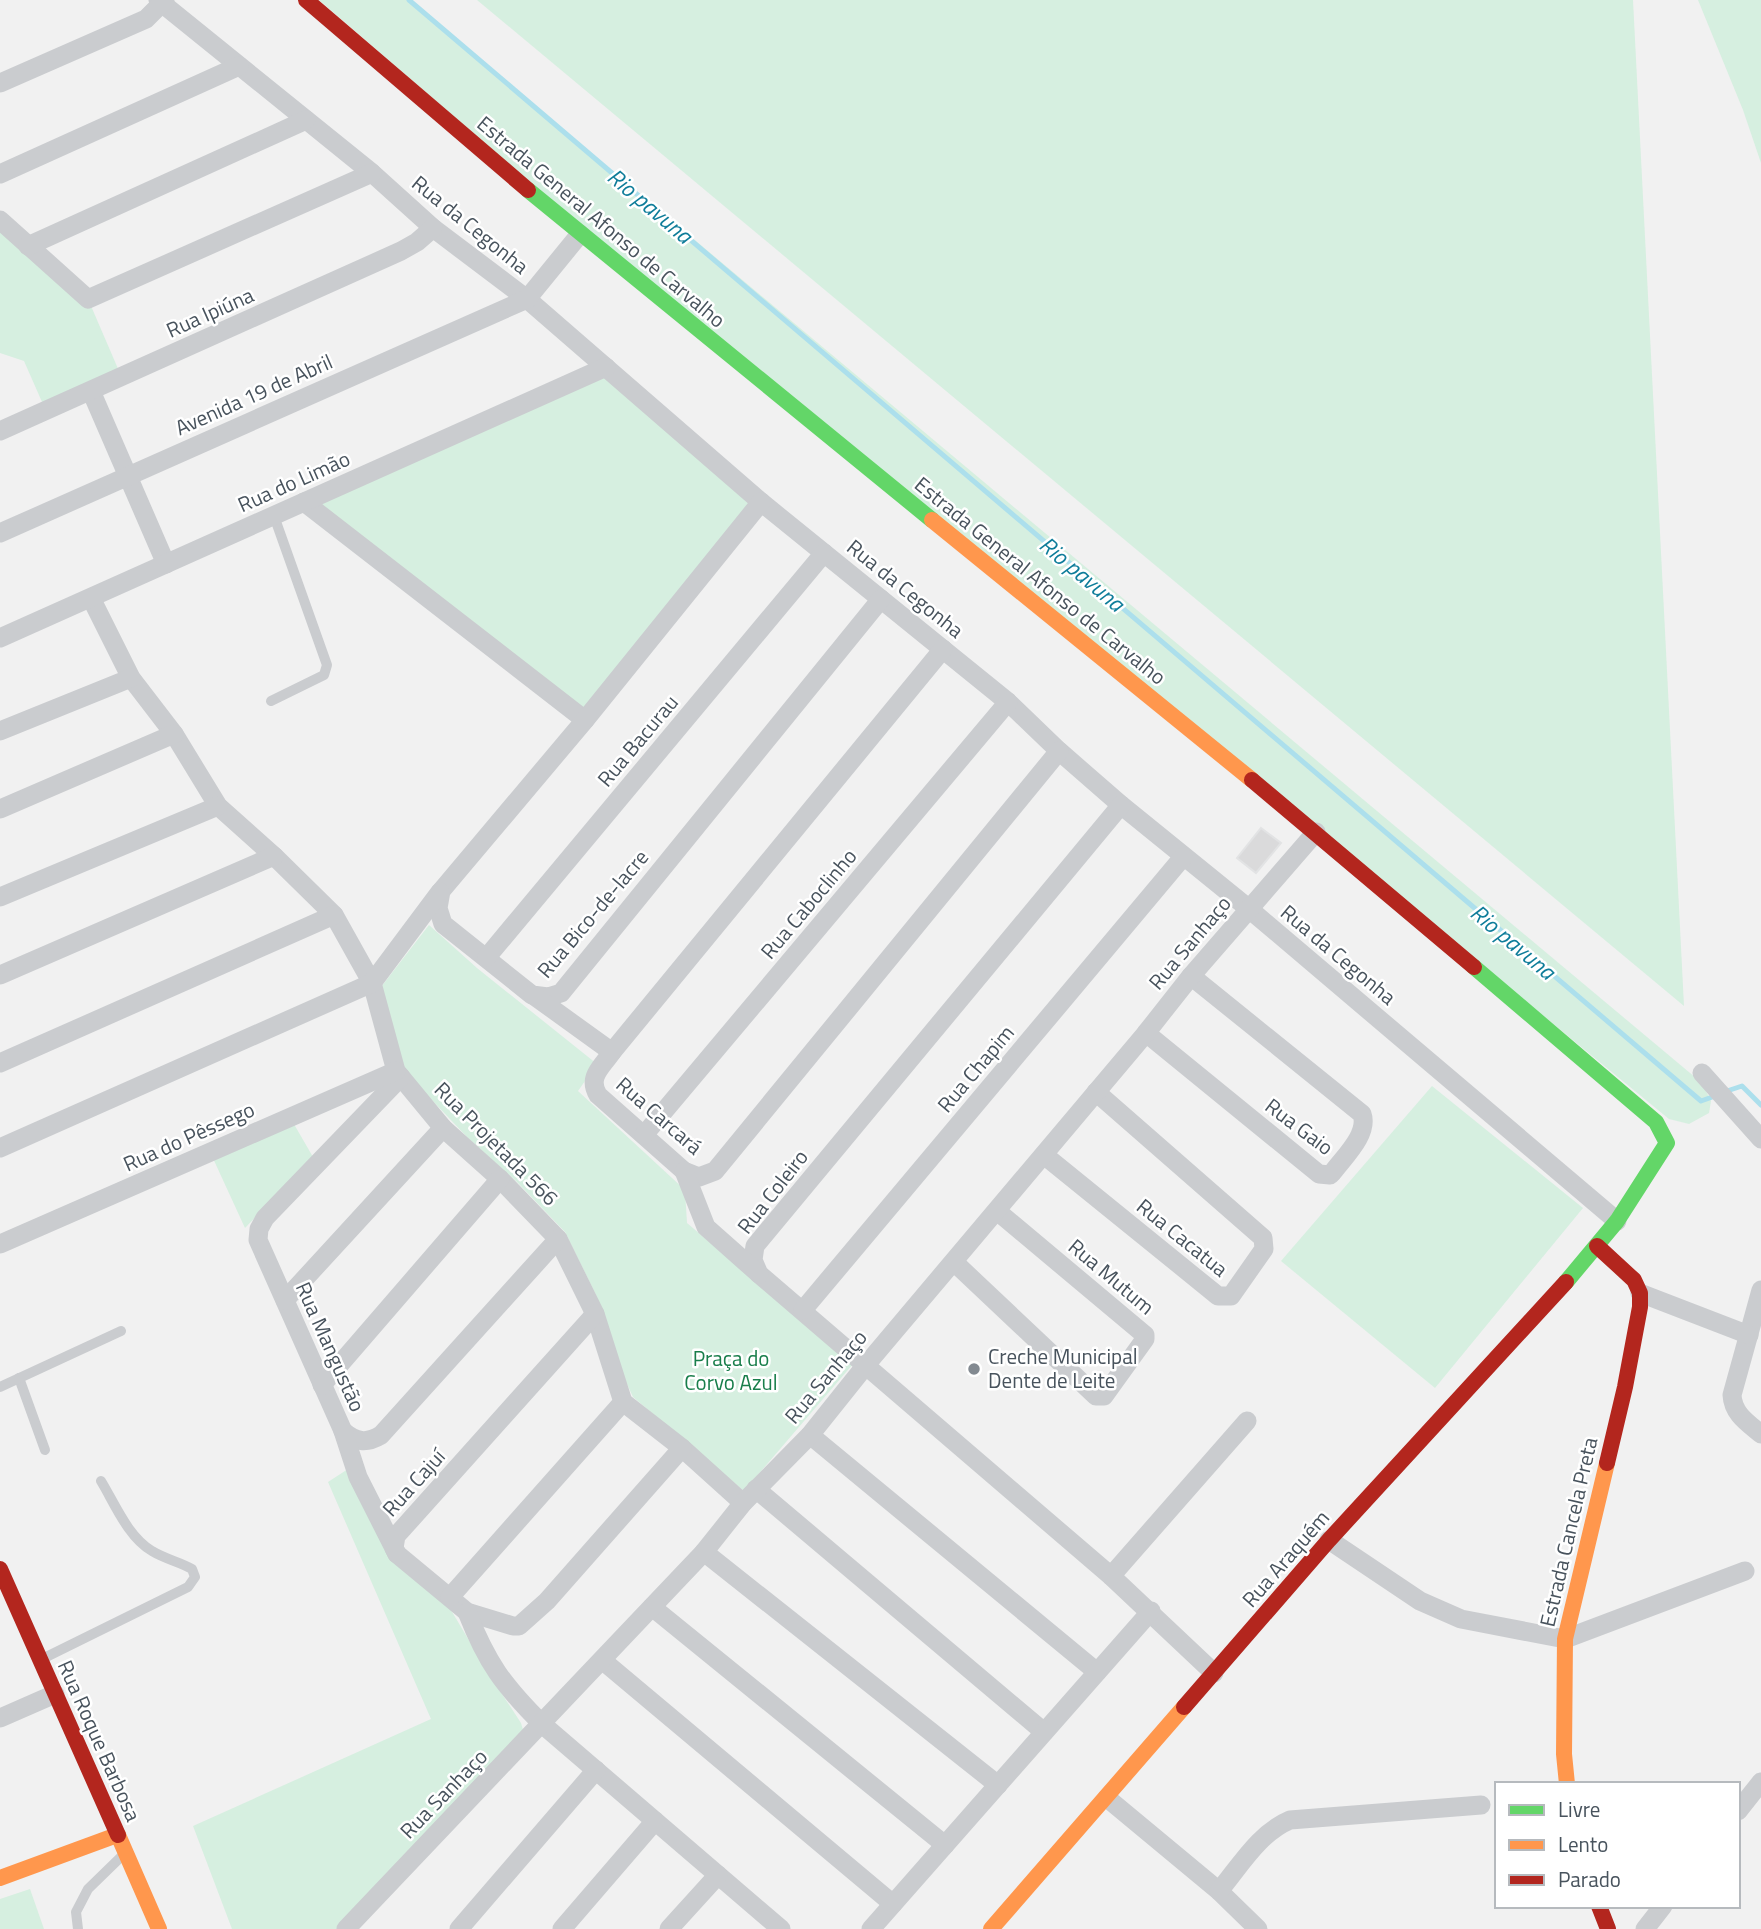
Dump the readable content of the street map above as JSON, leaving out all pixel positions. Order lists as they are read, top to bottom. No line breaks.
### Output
{"streets":{"street":["Estrada General Afonso de Carvalho","Rua da Cegonha","Rua Ipiúna","Avenida 19 de Abril","Rua do Limão","Rua Bacurau","Rua Caboclinho","Rua Bico-de-lacre","Rua Sanhaço","Rua Chapim","Rua Carcará","Rua Gaio","Rua do Pêssego","Rua Projetada 566","Rua Coleiro","Rua Cacatua","Rua Mutum","Rua Mangustão","Rua Cajuí","Estrada Cancela Preta","Rua Araquém","Rua Roque Barbosa"]},"crossings":[["Estrada General Afonso de Carvalho","Rua da Cegonha"],["Estrada General Afonso de Carvalho","Rua Sanhaço"],["Estrada General Afonso de Carvalho","Rua Araquém"],["Rua da Cegonha","Rua Ipiúna"],["Rua da Cegonha","Avenida 19 de Abril"],["Rua da Cegonha","Rua do Limão"],["Rua da Cegonha","Rua Bacurau"],["Rua da Cegonha","Rua Caboclinho"],["Rua da Cegonha","Rua Bico-de-lacre"],["Rua da Cegonha","Rua Sanhaço"],["Rua da Cegonha","Rua Chapim"],["Rua da Cegonha","Rua Carcará"],["Rua da Cegonha","Rua Coleiro"],["Rua da Cegonha","Rua Araquém"],["Rua do Limão","Rua Projetada 566"],["Rua Bacurau","Rua Bico-de-lacre"],["Rua Caboclinho","Rua Carcará"],["Rua Sanhaço","Rua Gaio"],["Rua Sanhaço","Rua Cacatua"],["Rua Sanhaço","Rua Mutum"],["Rua do Pêssego","Rua Projetada 566"],["Rua do Pêssego","Rua Mangustão"],["Rua Projetada 566","Rua Mangustão"],["Rua Projetada 566","Rua Cajuí"]],"water":["Rio pavuna"],"parks":["Praça do Corvo Azul"],"places":["Creche Municipal Dente de Leite"],"legend":["Livre","Lento","Parado"]}
